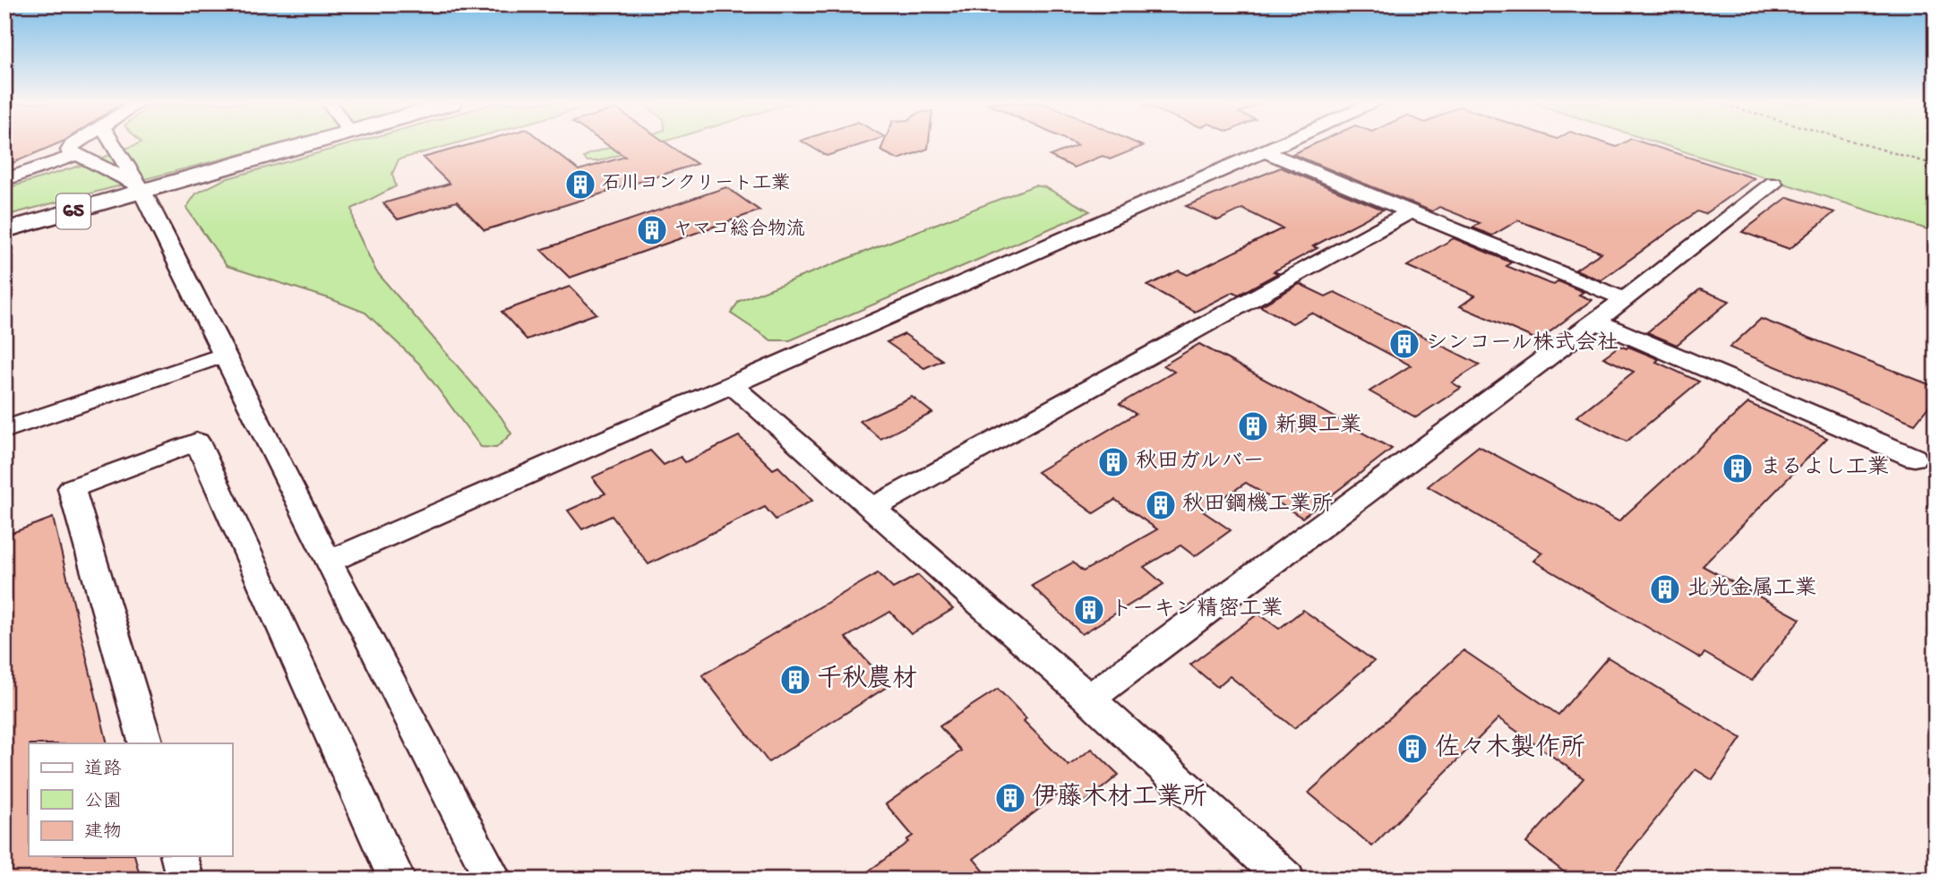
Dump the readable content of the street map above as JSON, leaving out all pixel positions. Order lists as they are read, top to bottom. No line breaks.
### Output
{"streets":{"main road":["65"]},"places":{"building":["石川コンクリート工業","ヤマコ総合物流","シンコール株式会社","新興工業","秋田ガルバー","まるよし工業","秋田鋼機工業所","北光金属工業","トーキン精密工業","千秋農材","佐々木製作所","伊藤木材工業所"]},"legend":["道路","公園","建物"]}
